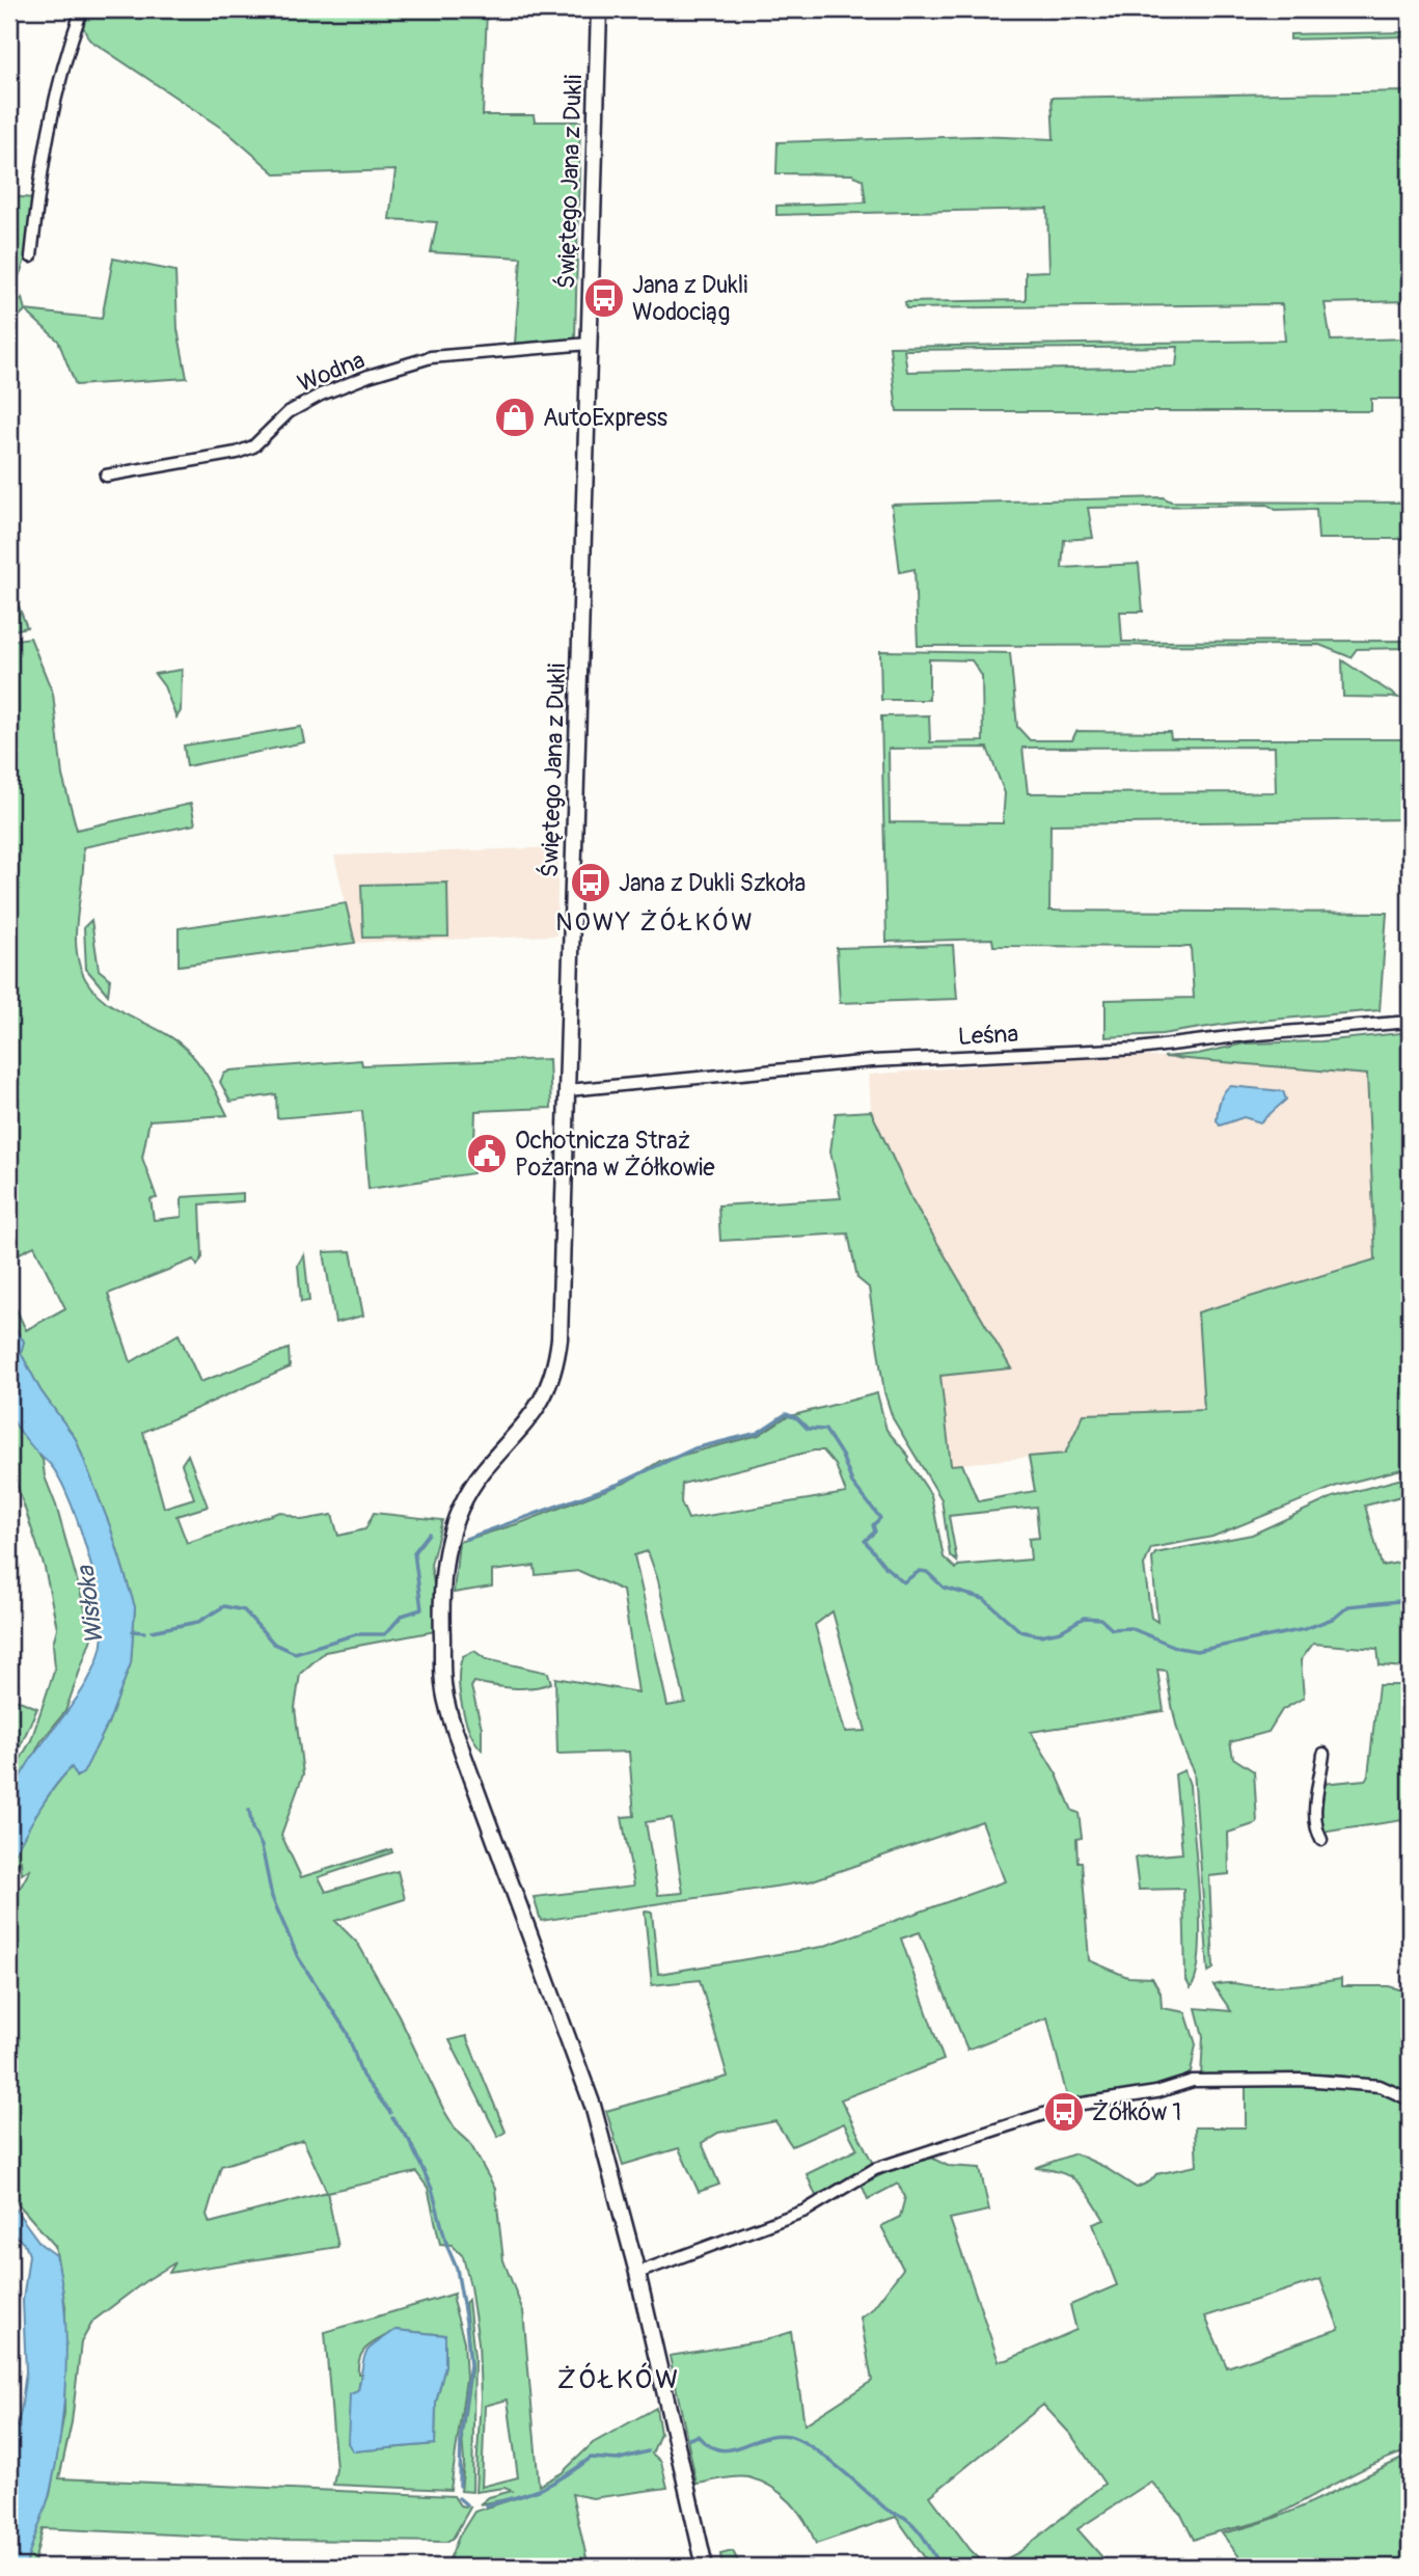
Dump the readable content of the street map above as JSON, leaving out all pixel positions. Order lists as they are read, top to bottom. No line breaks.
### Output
{"streets":{"main road":["Świętego Jana z Dukli"],"street":["Wodna","Leśna"]},"crossings":[["Świętego Jana z Dukli","Wodna"],["Świętego Jana z Dukli","Leśna"]],"districts":["NOWY ŻÓŁKÓW","ŻÓŁKÓW"],"water":["Wisłoka"],"places":{"bus stop":["Jana z Dukli Wodociąg","Jana z Dukli Szkoła","Żółków 1"],"shop":["AutoExpress"],"public building":["Ochotnicza Straż Pożarna w Żółkowie"]}}
